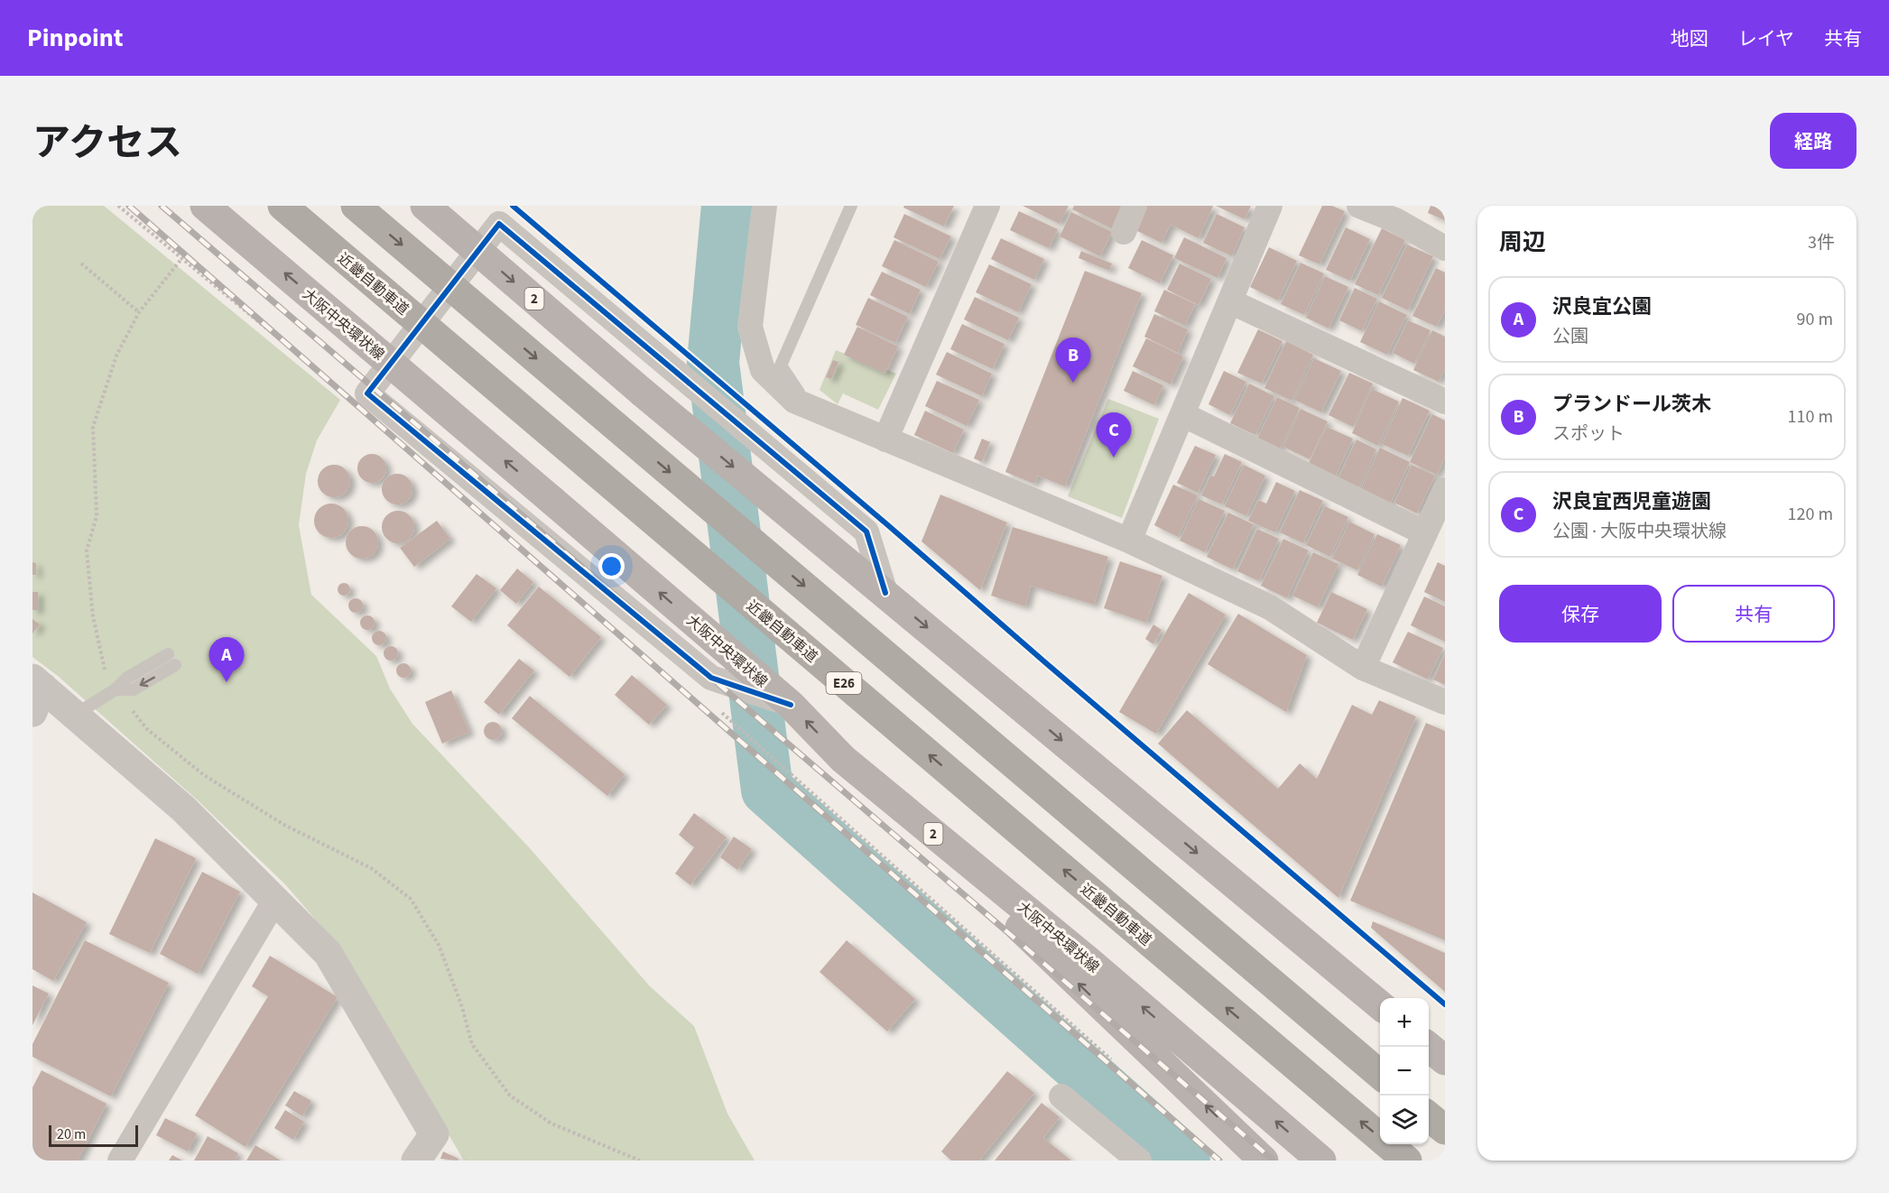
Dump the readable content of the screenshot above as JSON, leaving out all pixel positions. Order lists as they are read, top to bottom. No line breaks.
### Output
{"streets":{"highway":["近畿自動車道","E26"],"main road":["2","大阪中央環状線"]},"scale_bar":"20 m","page":{"header":"Pinpoint","nav":["地図","レイヤ","共有"],"title":"アクセス","buttons":["経路",["保存","共有"]],"heading":["周辺","3件"],"list":[{"mark":"A","name":"沢良宜公園","note":"公園","value":"90 m"},{"mark":"B","name":"プランドール茨木","note":"スポット","value":"110 m"},{"mark":"C","name":"沢良宜西児童遊園","note":"公園 · 大阪中央環状線","value":"120 m"}],"pins":["B","C","A"],"map_buttons":["+","−"],"scale":"20 m"}}
